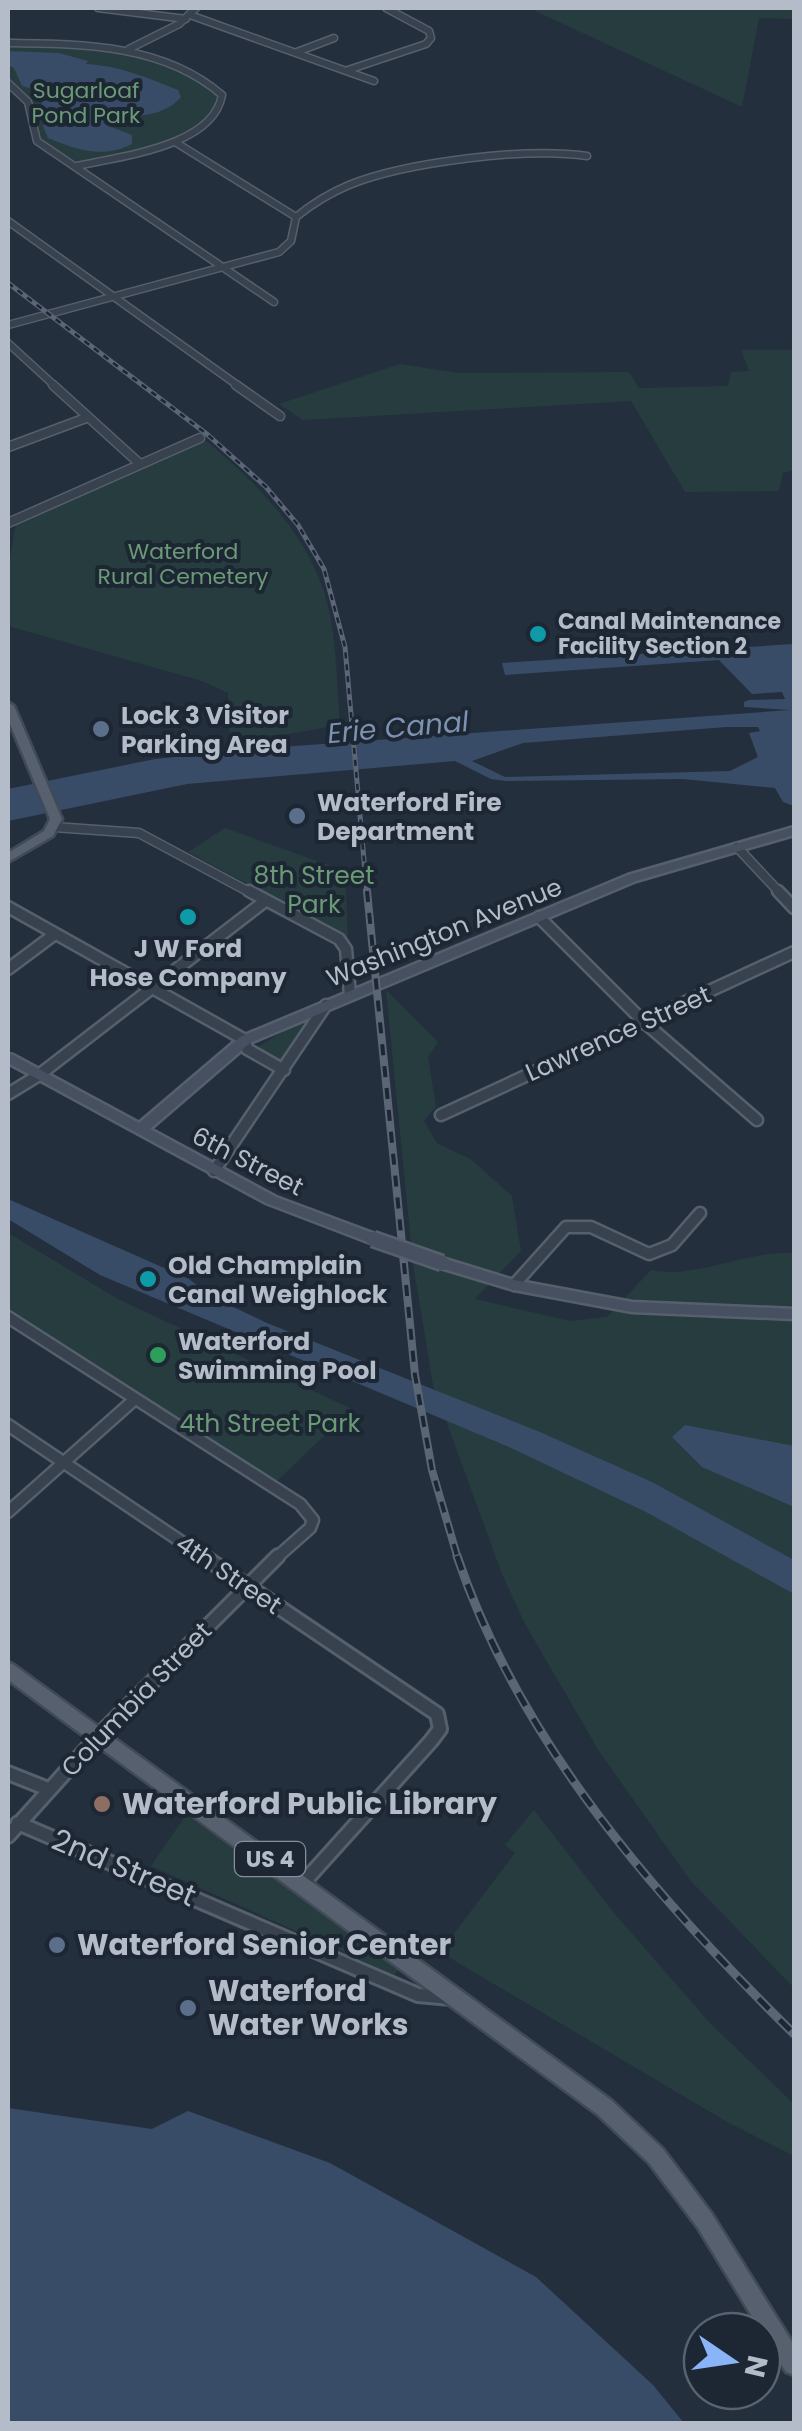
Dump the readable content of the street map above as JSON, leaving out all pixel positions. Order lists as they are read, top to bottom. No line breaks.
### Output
{"streets":{"main road":["US 4"],"street":["Washington Avenue","Lawrence Street","6th Street","4th Street","Columbia Street","2nd Street"]},"crossings":[["Washington Avenue","6th Street"],["4th Street","Columbia Street"],["4th Street","US 4"],["Columbia Street","US 4"],["Columbia Street","2nd Street"],["US 4","2nd Street"]],"water":["Erie Canal"],"parks":["Sugarloaf Pond Park","Waterford Rural Cemetery","8th Street Park","4th Street Park"],"places":["Canal Maintenance Facility Section 2","Lock 3 Visitor Parking Area","Waterford Fire Department","J W Ford Hose Company","Old Champlain Canal Weighlock","Waterford Swimming Pool","Waterford Public Library","Waterford Senior Center","Waterford Water Works"],"north":"right"}
